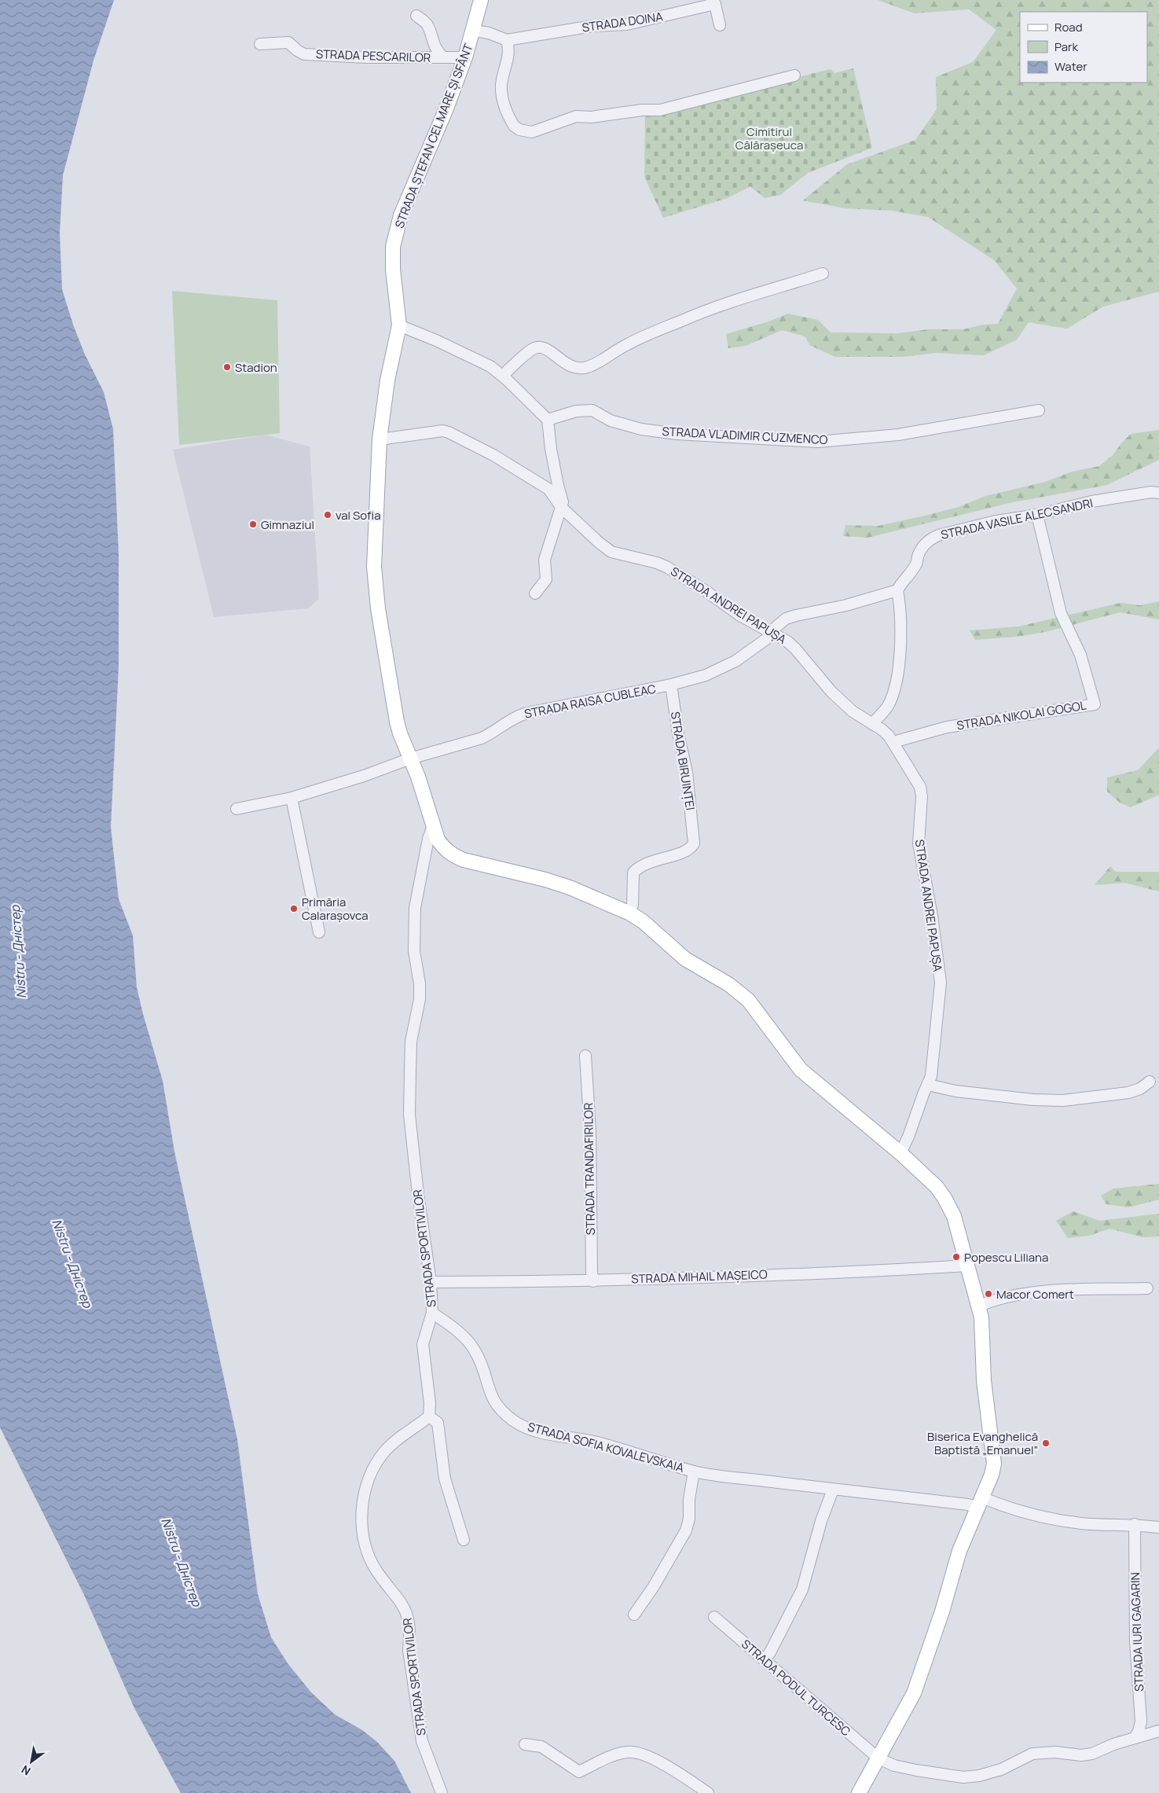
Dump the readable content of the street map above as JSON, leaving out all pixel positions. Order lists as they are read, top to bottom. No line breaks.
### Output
{"streets":{"main road":["STRADA ȘTEFAN CEL MARE ȘI SFÂNT"],"street":["STRADA DOINA","STRADA PESCARILOR","STRADA VLADIMIR CUZMENCO","STRADA VASILE ALECSANDRI","STRADA ANDREI PAPUȘA","STRADA RAISA CUBLEAC","STRADA NIKOLAI GOGOL","STRADA BIRUINȚEI","STRADA TRANDAFIRILOR","STRADA SPORTIVILOR","STRADA MIHAIL MAȘEICO","STRADA SOFIA KOVALEVSKAIA","STRADA IURI GAGARIN","STRADA PODUL TURCESC"]},"crossings":[["STRADA PESCARILOR","STRADA ȘTEFAN CEL MARE ȘI SFÂNT"],["STRADA ȘTEFAN CEL MARE ȘI SFÂNT","STRADA ANDREI PAPUȘA"],["STRADA ȘTEFAN CEL MARE ȘI SFÂNT","STRADA RAISA CUBLEAC"],["STRADA ȘTEFAN CEL MARE ȘI SFÂNT","STRADA BIRUINȚEI"],["STRADA ȘTEFAN CEL MARE ȘI SFÂNT","STRADA SPORTIVILOR"],["STRADA ȘTEFAN CEL MARE ȘI SFÂNT","STRADA MIHAIL MAȘEICO"],["STRADA ȘTEFAN CEL MARE ȘI SFÂNT","STRADA SOFIA KOVALEVSKAIA"],["STRADA ȘTEFAN CEL MARE ȘI SFÂNT","STRADA PODUL TURCESC"],["STRADA VASILE ALECSANDRI","STRADA NIKOLAI GOGOL"],["STRADA ANDREI PAPUȘA","STRADA RAISA CUBLEAC"],["STRADA ANDREI PAPUȘA","STRADA NIKOLAI GOGOL"],["STRADA RAISA CUBLEAC","STRADA BIRUINȚEI"],["STRADA TRANDAFIRILOR","STRADA MIHAIL MAȘEICO"],["STRADA SPORTIVILOR","STRADA MIHAIL MAȘEICO"],["STRADA SPORTIVILOR","STRADA SOFIA KOVALEVSKAIA"],["STRADA SOFIA KOVALEVSKAIA","STRADA IURI GAGARIN"]],"water":["Nistru - Дністер"],"parks":["Cimitirul Călărașeuca"],"places":["Stadion","val Sofia","Gimnaziul","Primăria Calarașovca","Popescu Liliana","Macor Comert","Biserica Evanghelică Baptistă „Emanuel”"],"legend":["Road","Park","Water"],"north":"bottom left"}
